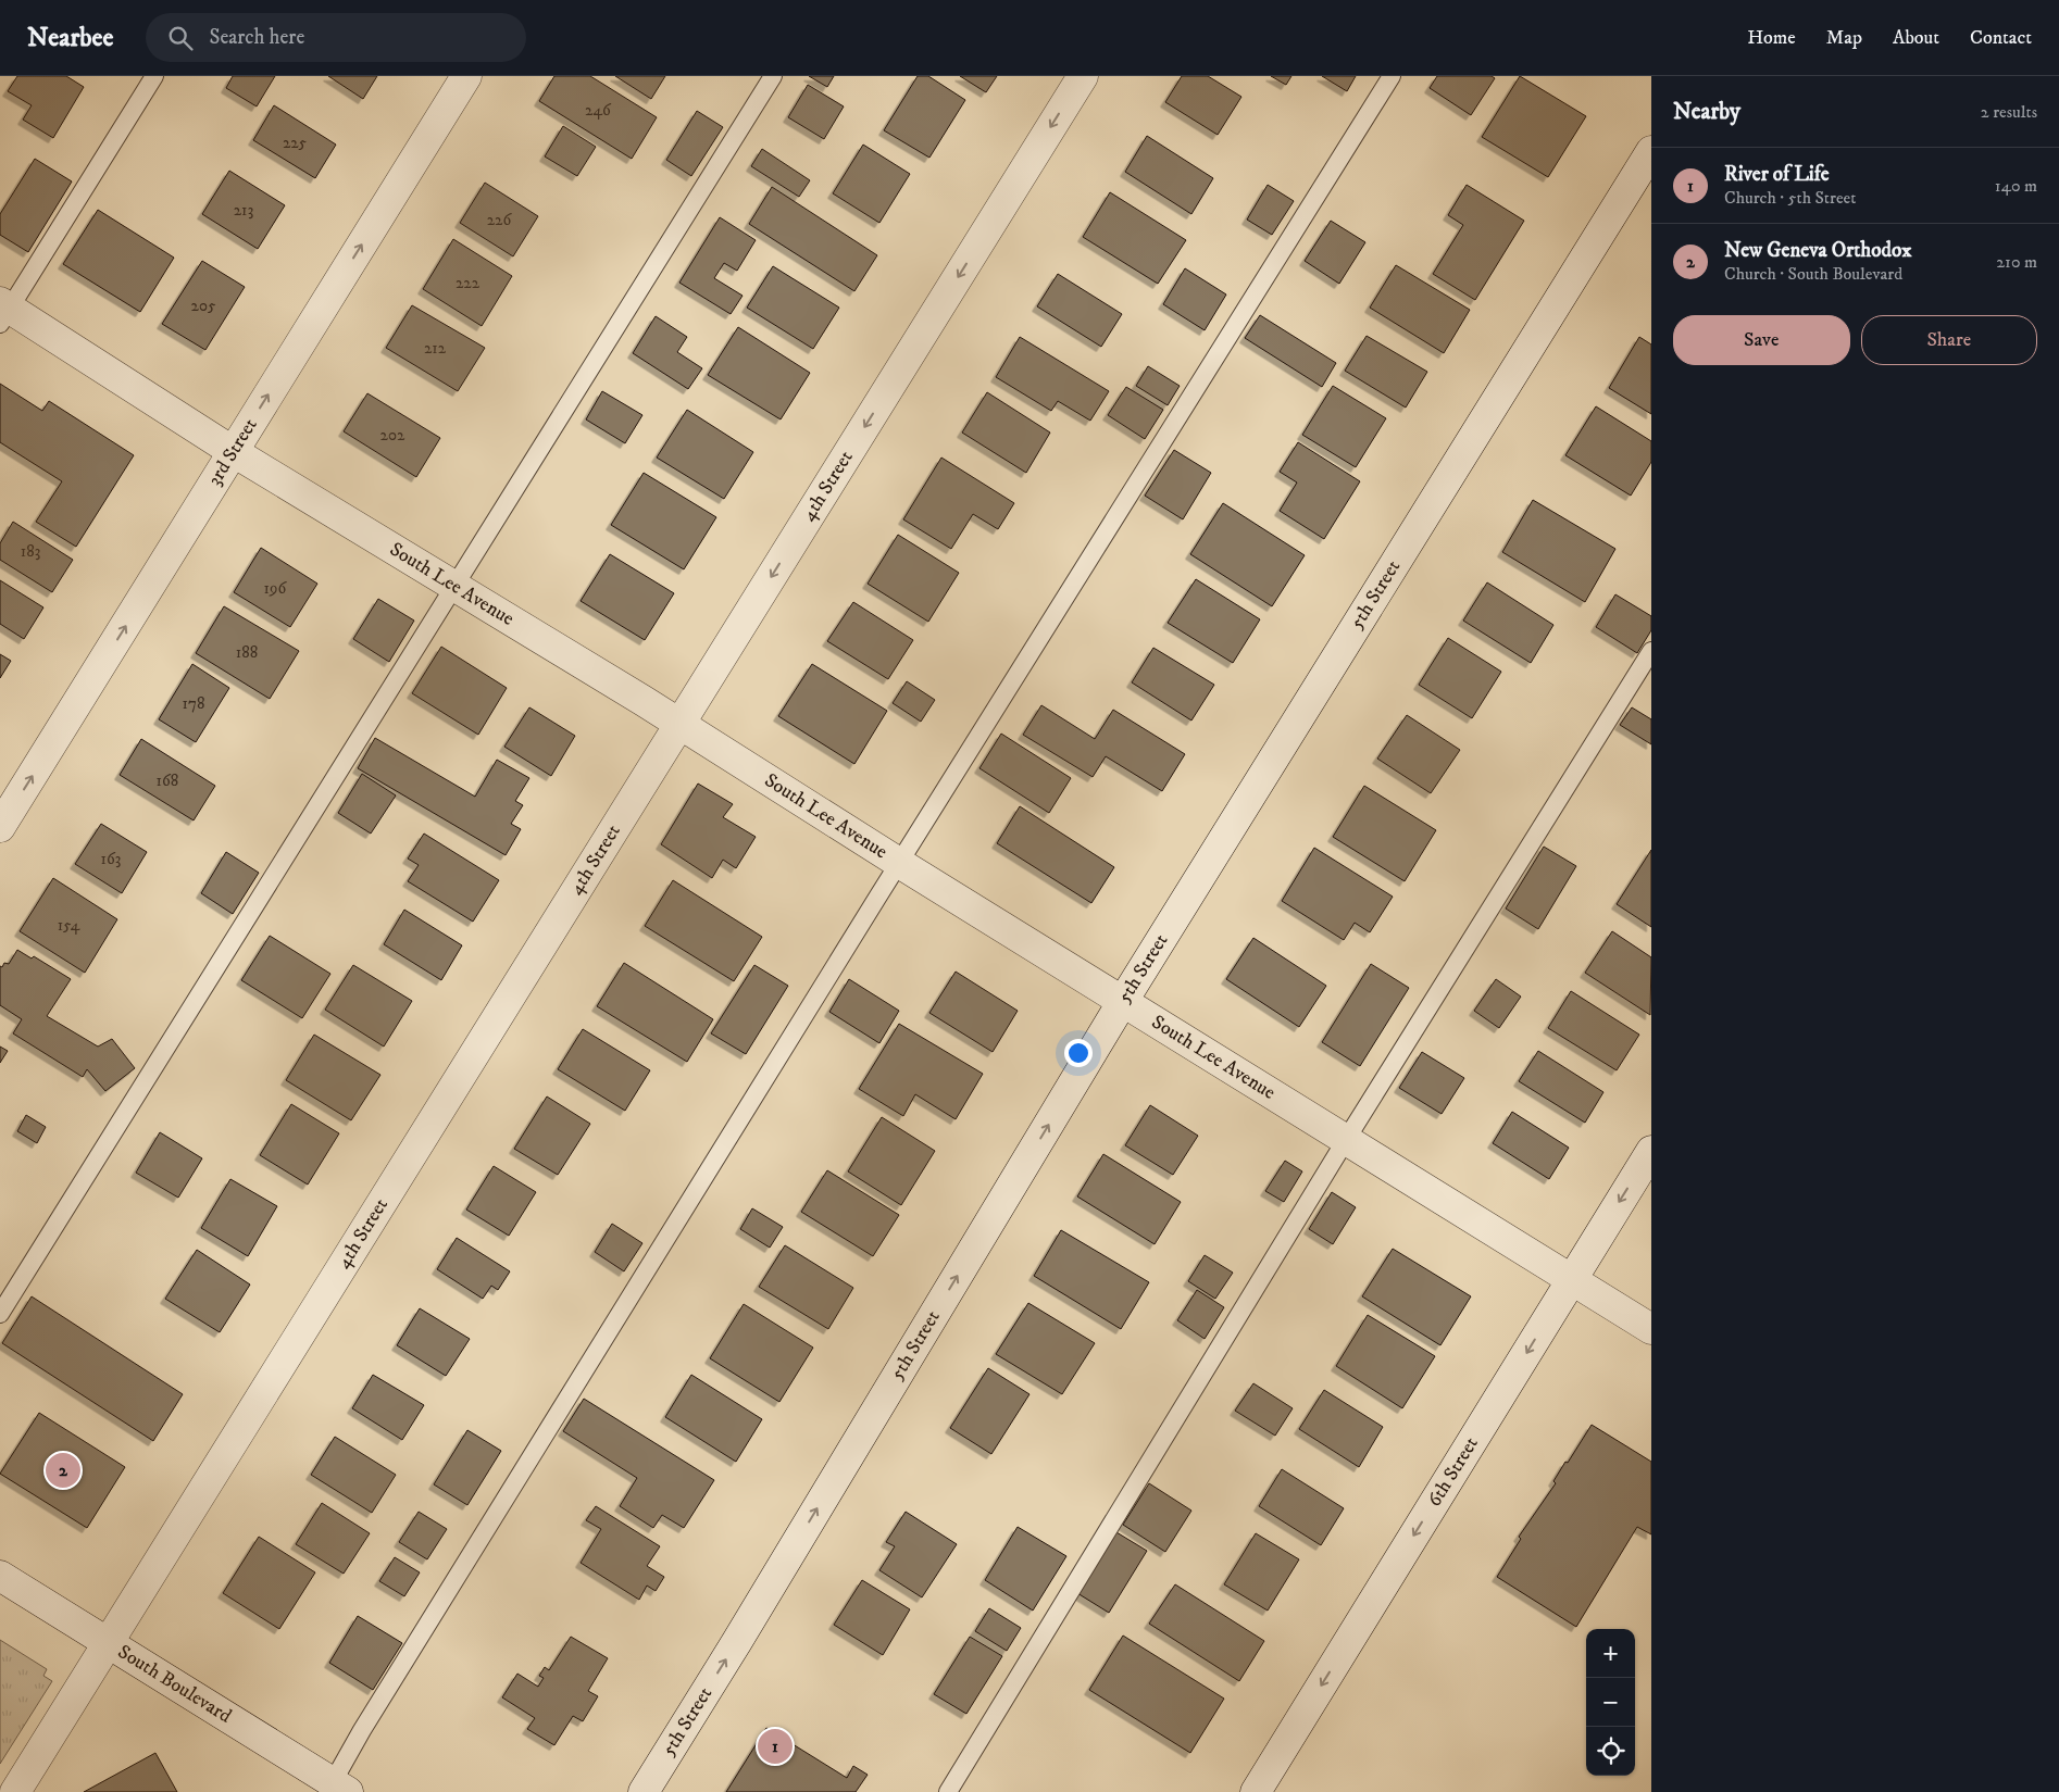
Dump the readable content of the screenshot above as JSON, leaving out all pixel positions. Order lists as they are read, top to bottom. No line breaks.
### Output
{"streets":{"street":["3rd Street","4th Street","South Lee Avenue","5th Street","6th Street","South Boulevard"]},"crossings":[["3rd Street","South Lee Avenue"],["4th Street","South Lee Avenue"],["4th Street","South Boulevard"],["South Lee Avenue","5th Street"],["South Lee Avenue","6th Street"]],"one_way":["3rd Street","4th Street","5th Street","6th Street"],"house_numbers":["246","225","213","226","222","205","212","202","183","196","188","178","168","163","154"],"page":{"header":"Nearbee","search":"Search here","nav":["Home","Map","About","Contact"],"heading":["Nearby","2 results"],"list":[{"mark":"1","name":"River of Life","note":"Church · 5th Street","value":"140 m"},{"mark":"2","name":"New Geneva Orthodox","note":"Church · South Boulevard","value":"210 m"}],"buttons":["Save","Share"],"pins":["2","1"],"map_buttons":["+","−"]}}
